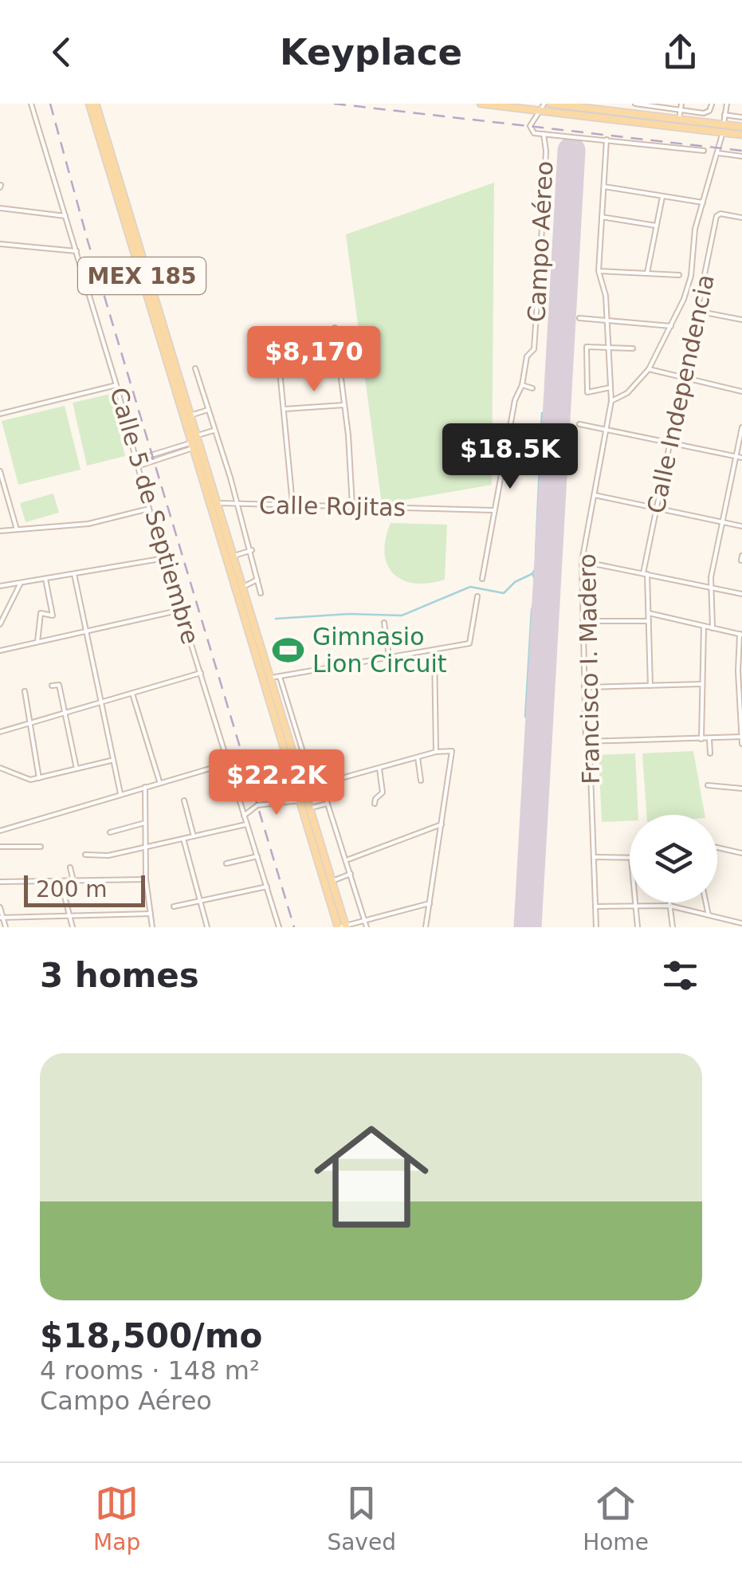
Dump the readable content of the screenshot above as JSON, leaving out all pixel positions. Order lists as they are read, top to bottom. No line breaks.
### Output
{"streets":{"main road":["MEX 185"],"street":["Campo Aéreo","Calle Independencia","Calle Rojitas","Calle 5 de Septiembre","Francisco I. Madero"]},"crossings":[["MEX 185","Calle Rojitas"],["MEX 185","Calle 5 de Septiembre"]],"places":{"sports":["Gimnasio Lion Circuit"]},"scale_bar":"200 m","page":{"header":"Keyplace","price":["$8,170","$18.5K","$22.2K"],"scale":"200 m","heading":"3 homes","list":[{"name":"$18,500/mo","note":"4 rooms · 148 m² · Campo Aéreo"}],"tabs":["Map","Saved","Home"]}}
